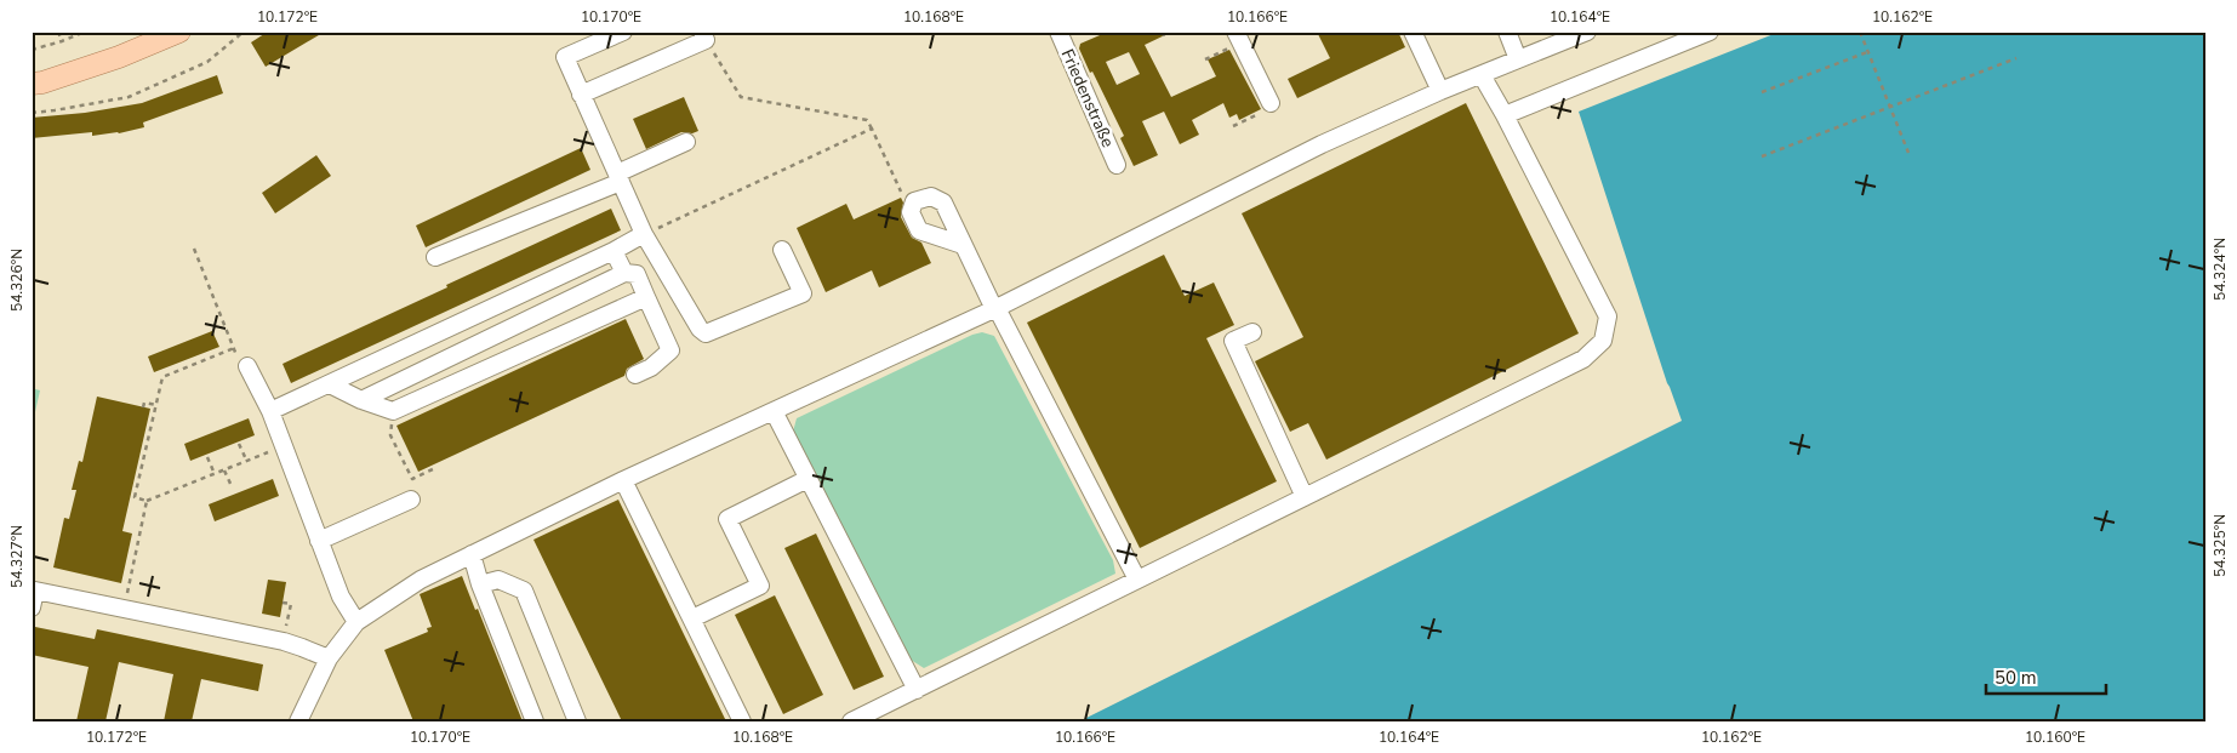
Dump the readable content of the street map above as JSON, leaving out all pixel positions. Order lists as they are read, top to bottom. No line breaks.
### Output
{"streets":{"street":["Friedenstraße"]},"scale_bar":"50 m","coordinates":["10.172°E","10.170°E","10.168°E","10.166°E","10.164°E","10.162°E","54.324°N","54.326°N","54.325°N","54.327°N","10.160°E"]}
